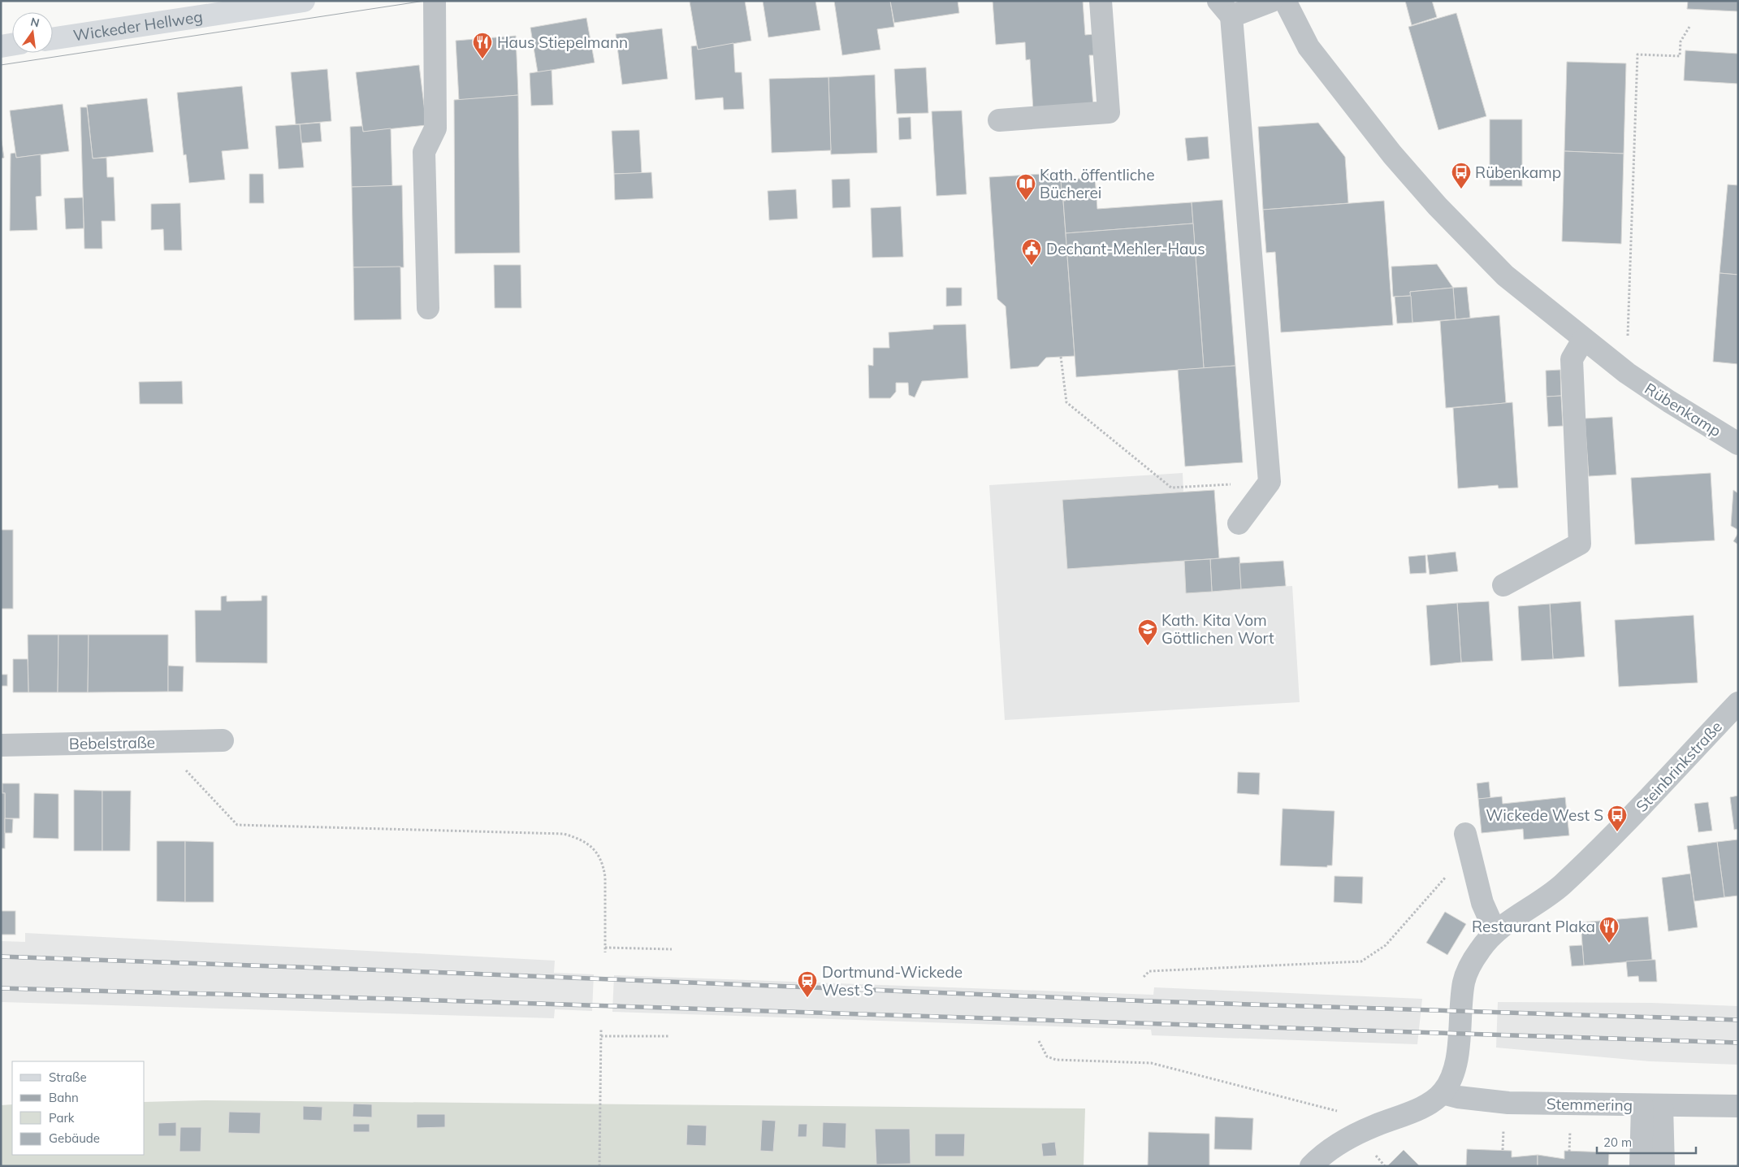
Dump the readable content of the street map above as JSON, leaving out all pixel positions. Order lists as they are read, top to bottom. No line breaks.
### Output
{"streets":{"main road":["Wickeder Hellweg"],"street":["Rübenkamp","Bebelstraße","Steinbrinkstraße","Stemmering"]},"crossings":[["Steinbrinkstraße","Stemmering"]],"places":{"restaurant":["Haus Stiepelmann","Restaurant Plaka"],"bus stop":["Rübenkamp","Wickede West S"],"library":["Kath. öffentliche Bücherei"],"public building":["Dechant-Mehler-Haus"],"school or university":["Kath. Kita Vom Göttlichen Wort"],"station":["Dortmund-Wickede West S"]},"legend":["Straße","Bahn","Park","Gebäude"],"scale_bar":"20 m","north":"top"}
